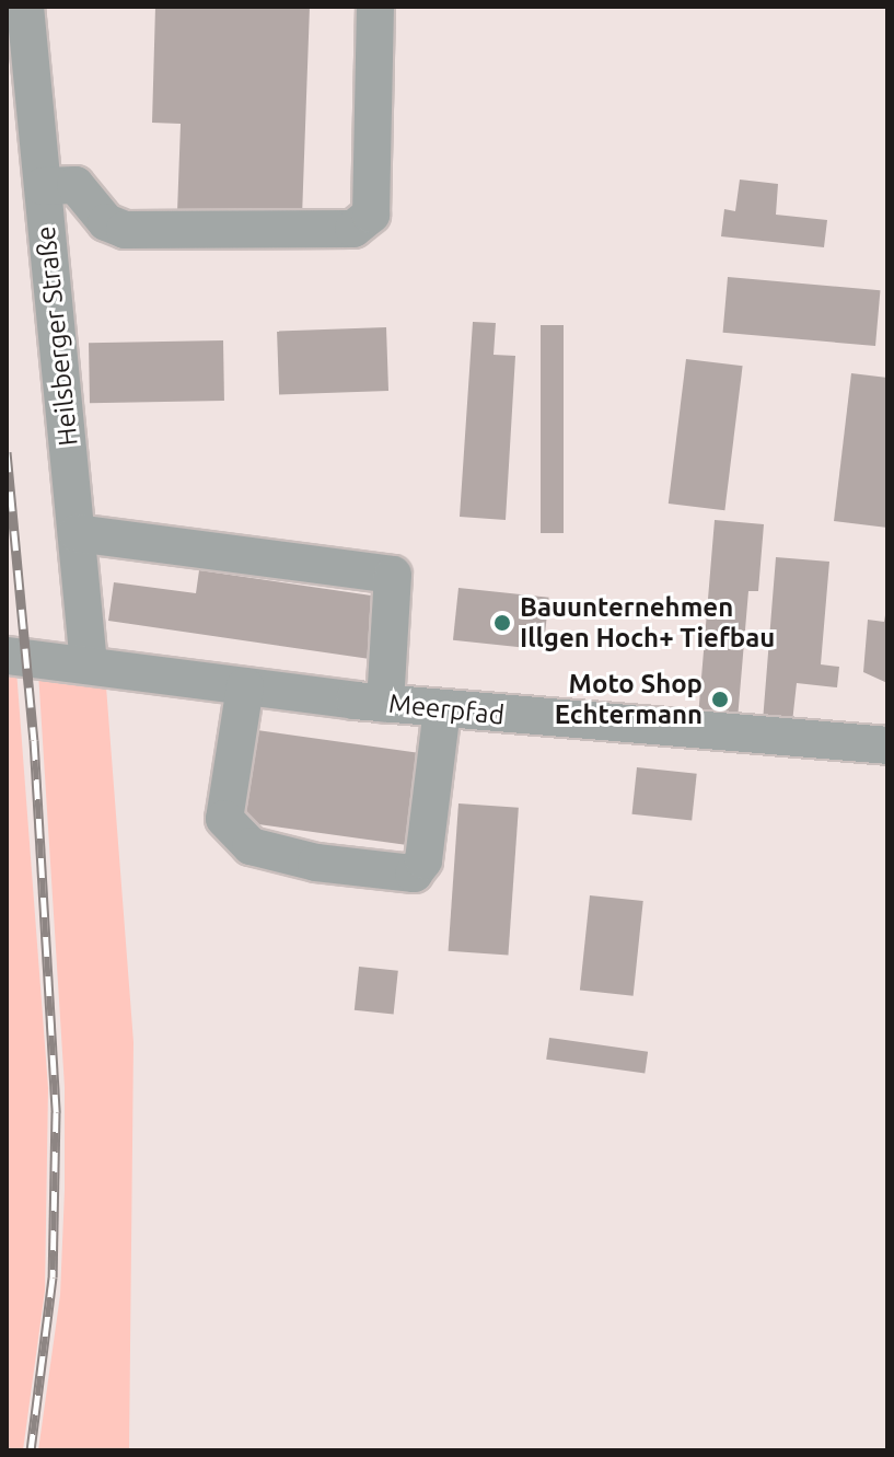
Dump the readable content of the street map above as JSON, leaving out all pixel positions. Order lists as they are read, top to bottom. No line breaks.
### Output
{"streets":{"street":["Heilsberger Straße","Meerpfad"]},"crossings":[["Heilsberger Straße","Meerpfad"]],"places":["Bauunternehmen Illgen Hoch+ Tiefbau","Moto Shop Echtermann"]}
